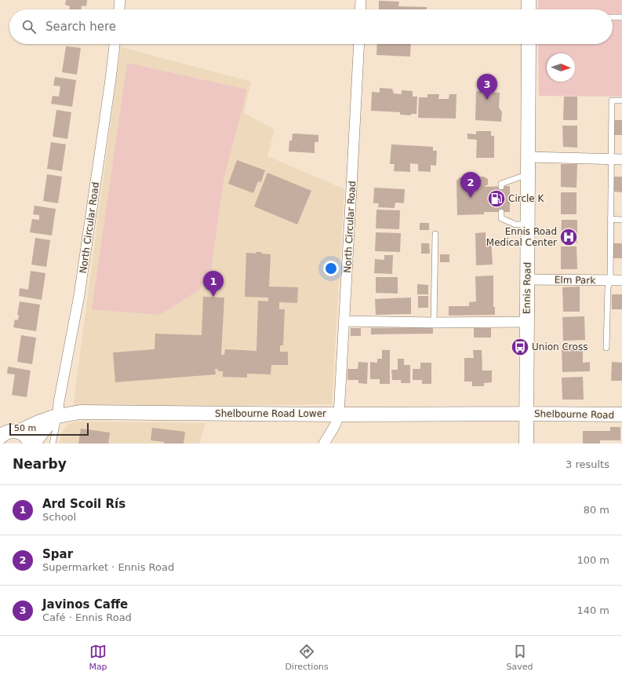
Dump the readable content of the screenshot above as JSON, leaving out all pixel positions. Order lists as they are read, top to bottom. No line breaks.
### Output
{"streets":{"main road":["Ennis Road","Shelbourne Road Lower","Shelbourne Road"],"street":["North Circular Road","Elm Park"]},"crossings":[["North Circular Road","Shelbourne Road Lower"],["Elm Park","Ennis Road"],["Ennis Road","Shelbourne Road Lower"],["Ennis Road","Shelbourne Road"],["Shelbourne Road Lower","Shelbourne Road"]],"places":{"fuel station":["Circle K"],"hospital":["Ennis Road Medical Center"],"bus stop":["Union Cross"]},"scale_bar":"50 m","north":"right","page":{"search":"Search here","pins":["3","2","1"],"scale":"50 m","heading":["Nearby","3 results"],"list":[{"mark":"1","name":"Ard Scoil Rís","note":"School","value":"80 m"},{"mark":"2","name":"Spar","note":"Supermarket · Ennis Road","value":"100 m"},{"mark":"3","name":"Javinos Caffe","note":"Café · Ennis Road","value":"140 m"}],"nav":["Map","Directions","Saved"]}}
